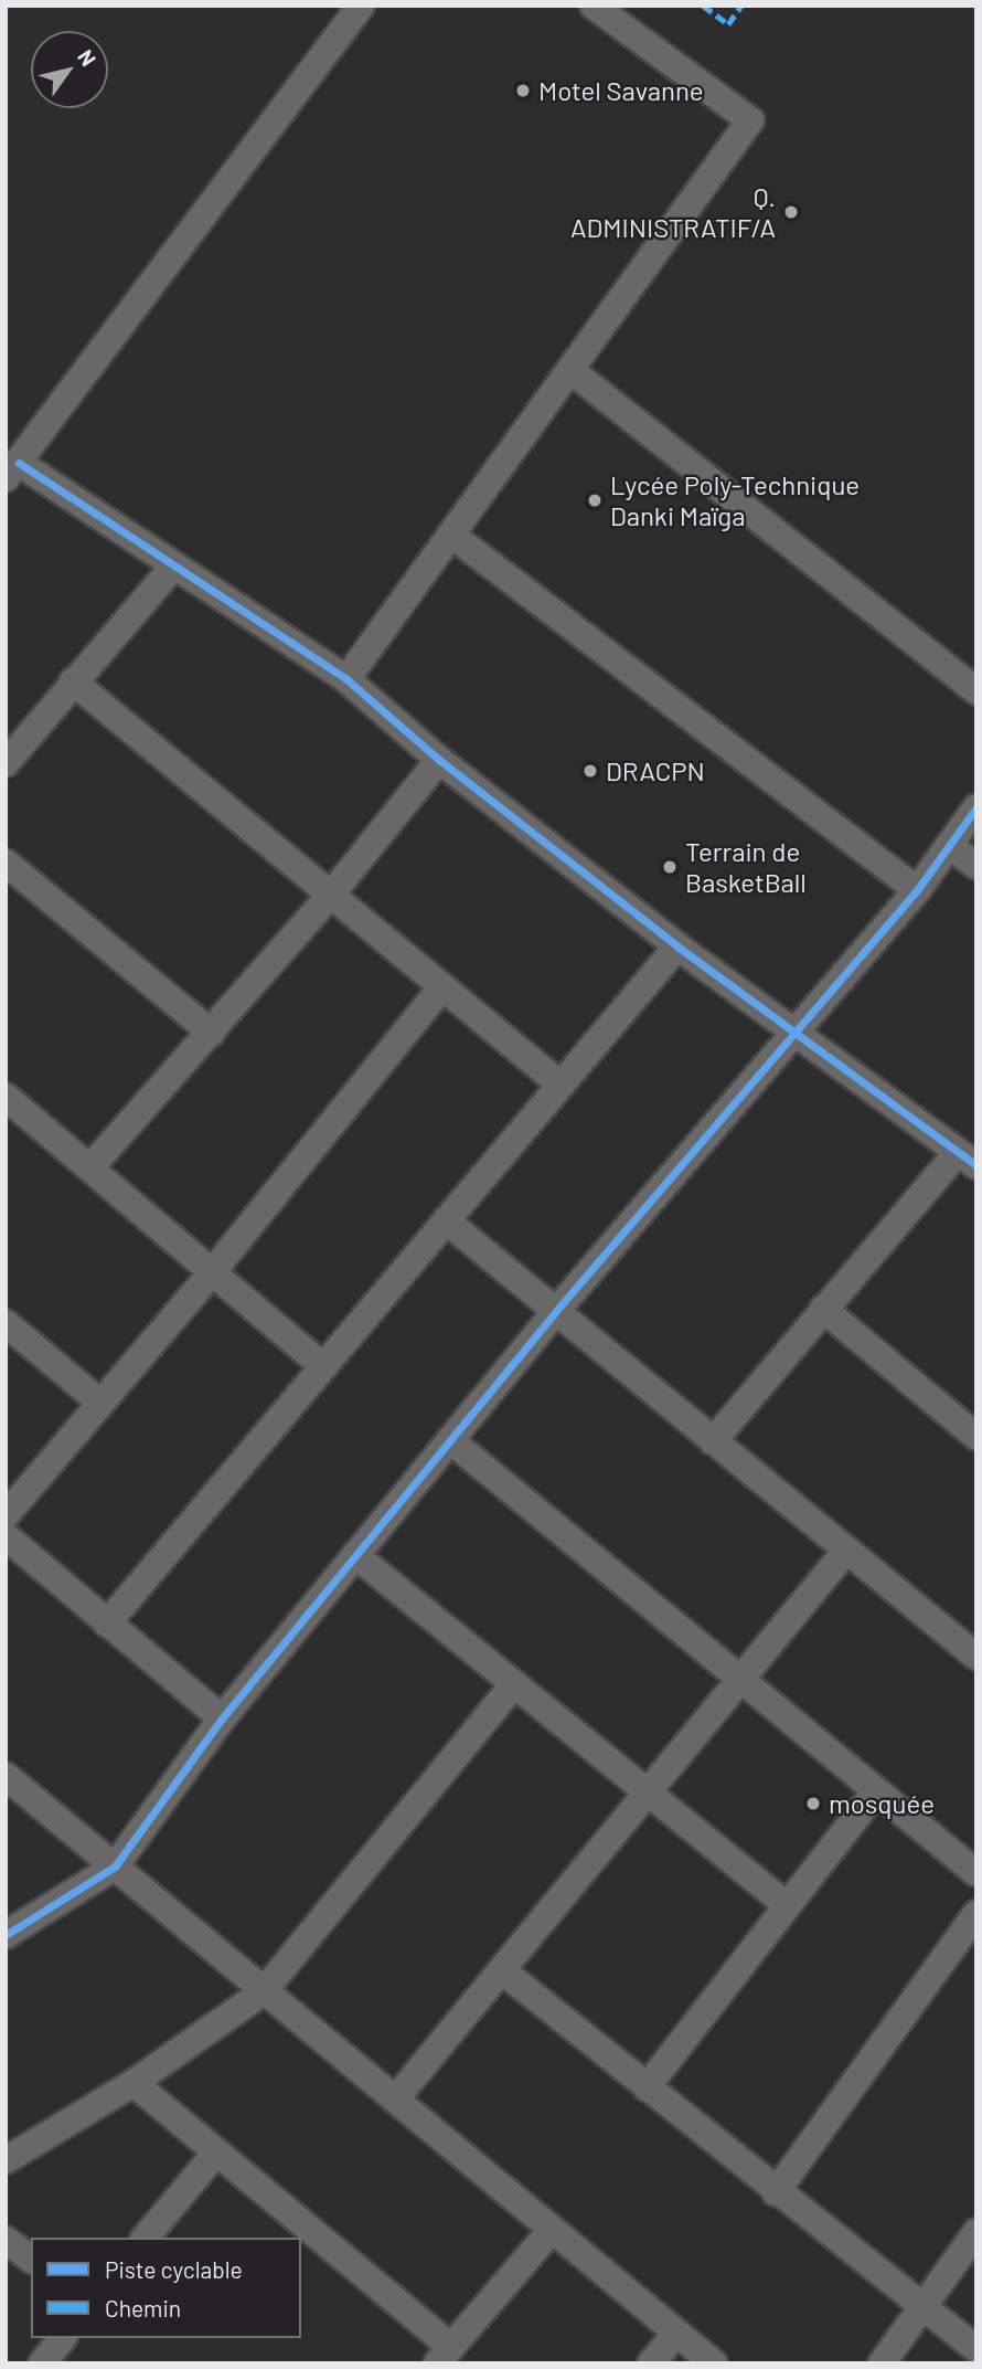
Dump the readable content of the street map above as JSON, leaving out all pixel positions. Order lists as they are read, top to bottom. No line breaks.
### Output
{"places":["Motel Savanne","Q. ADMINISTRATIF/A","Lycée Poly-Technique Danki Maïga","DRACPN","Terrain de BasketBall","mosquée"],"legend":["Piste cyclable","Chemin"],"north":"top right"}
